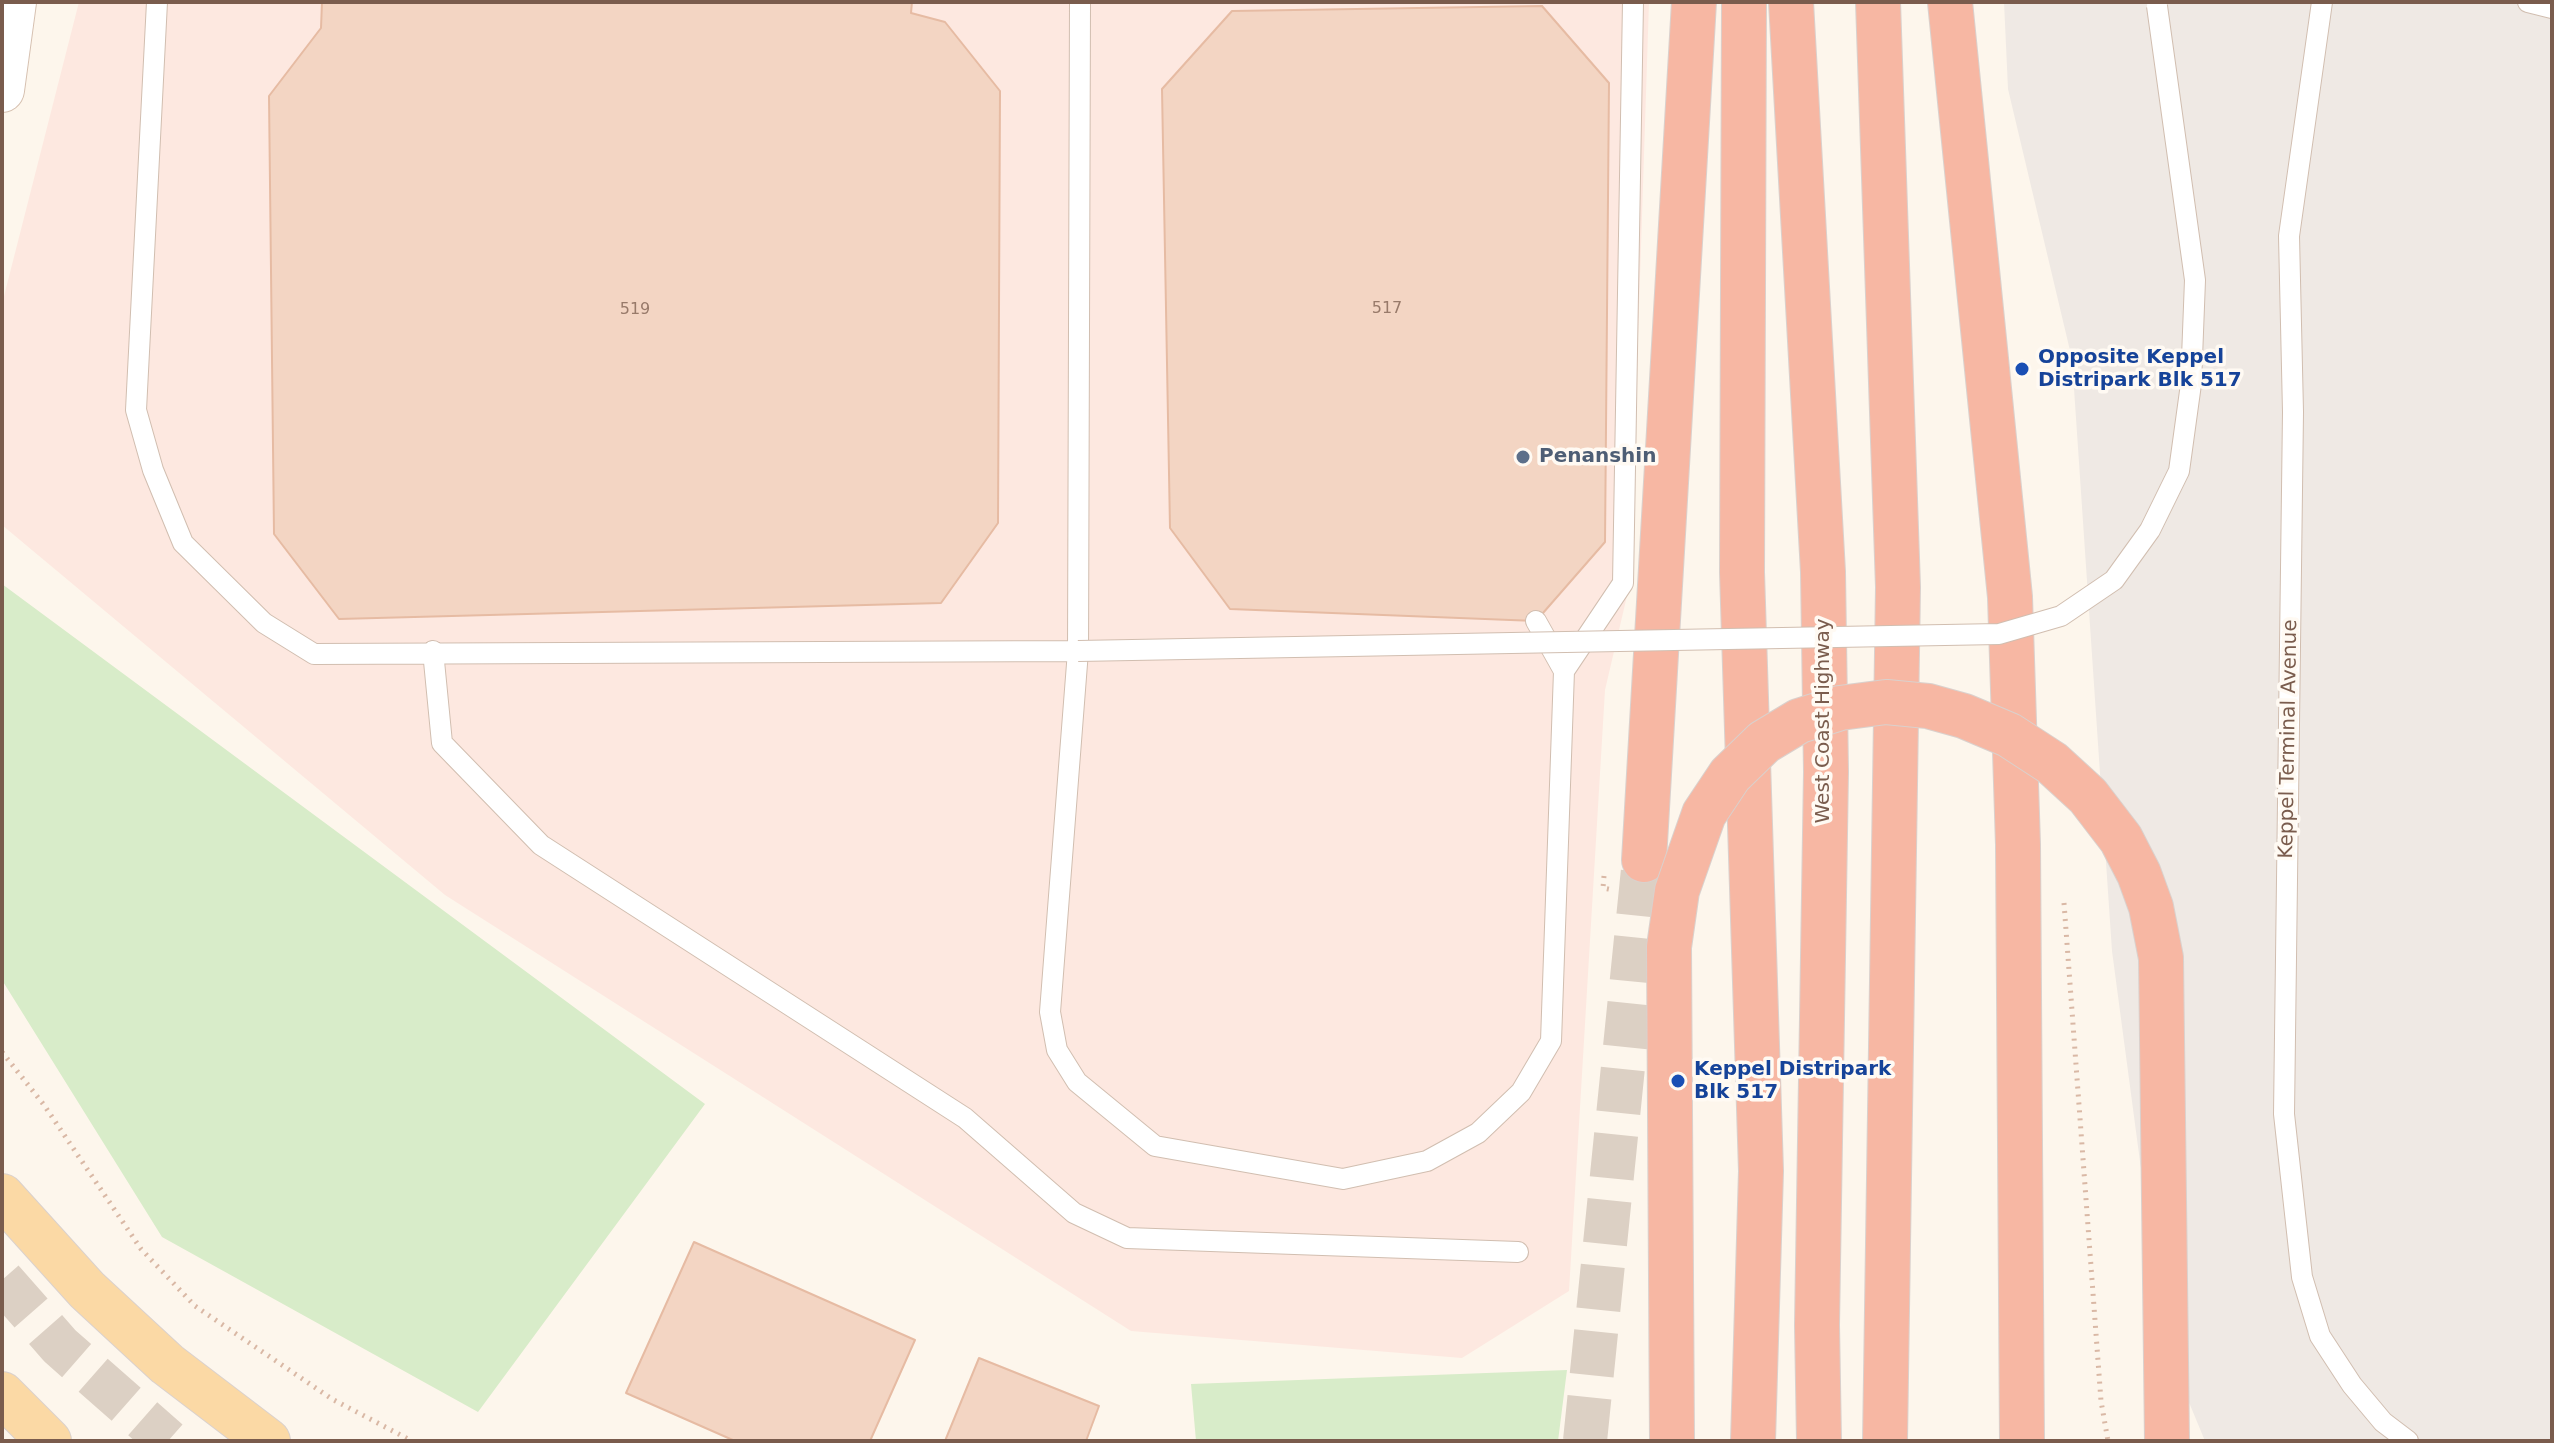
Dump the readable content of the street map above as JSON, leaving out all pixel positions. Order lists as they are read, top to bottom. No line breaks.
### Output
{"streets":{"highway":["West Coast Highway"],"lane":["Keppel Terminal Avenue"]},"places":["Opposite Keppel Distripark Blk 517","Penanshin","Keppel Distripark Blk 517"],"house_numbers":["517","519"]}
